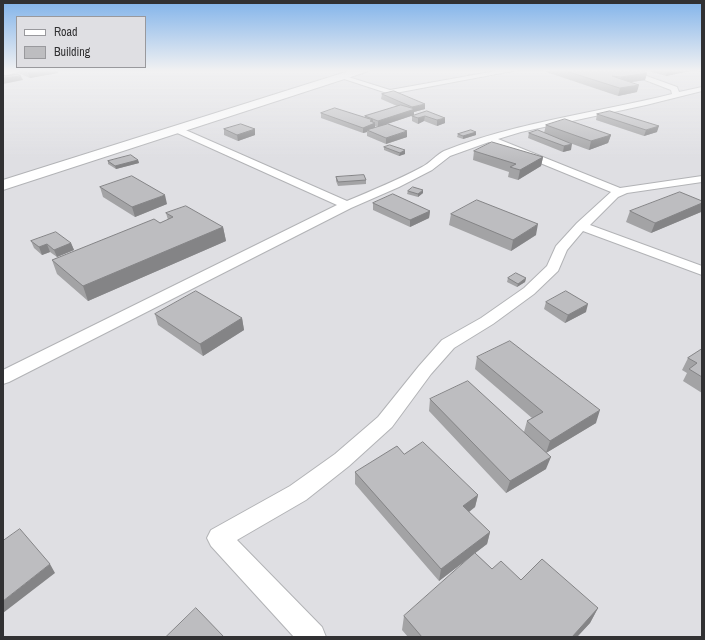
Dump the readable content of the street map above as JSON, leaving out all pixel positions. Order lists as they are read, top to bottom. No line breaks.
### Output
{"legend":["Road","Building"]}
